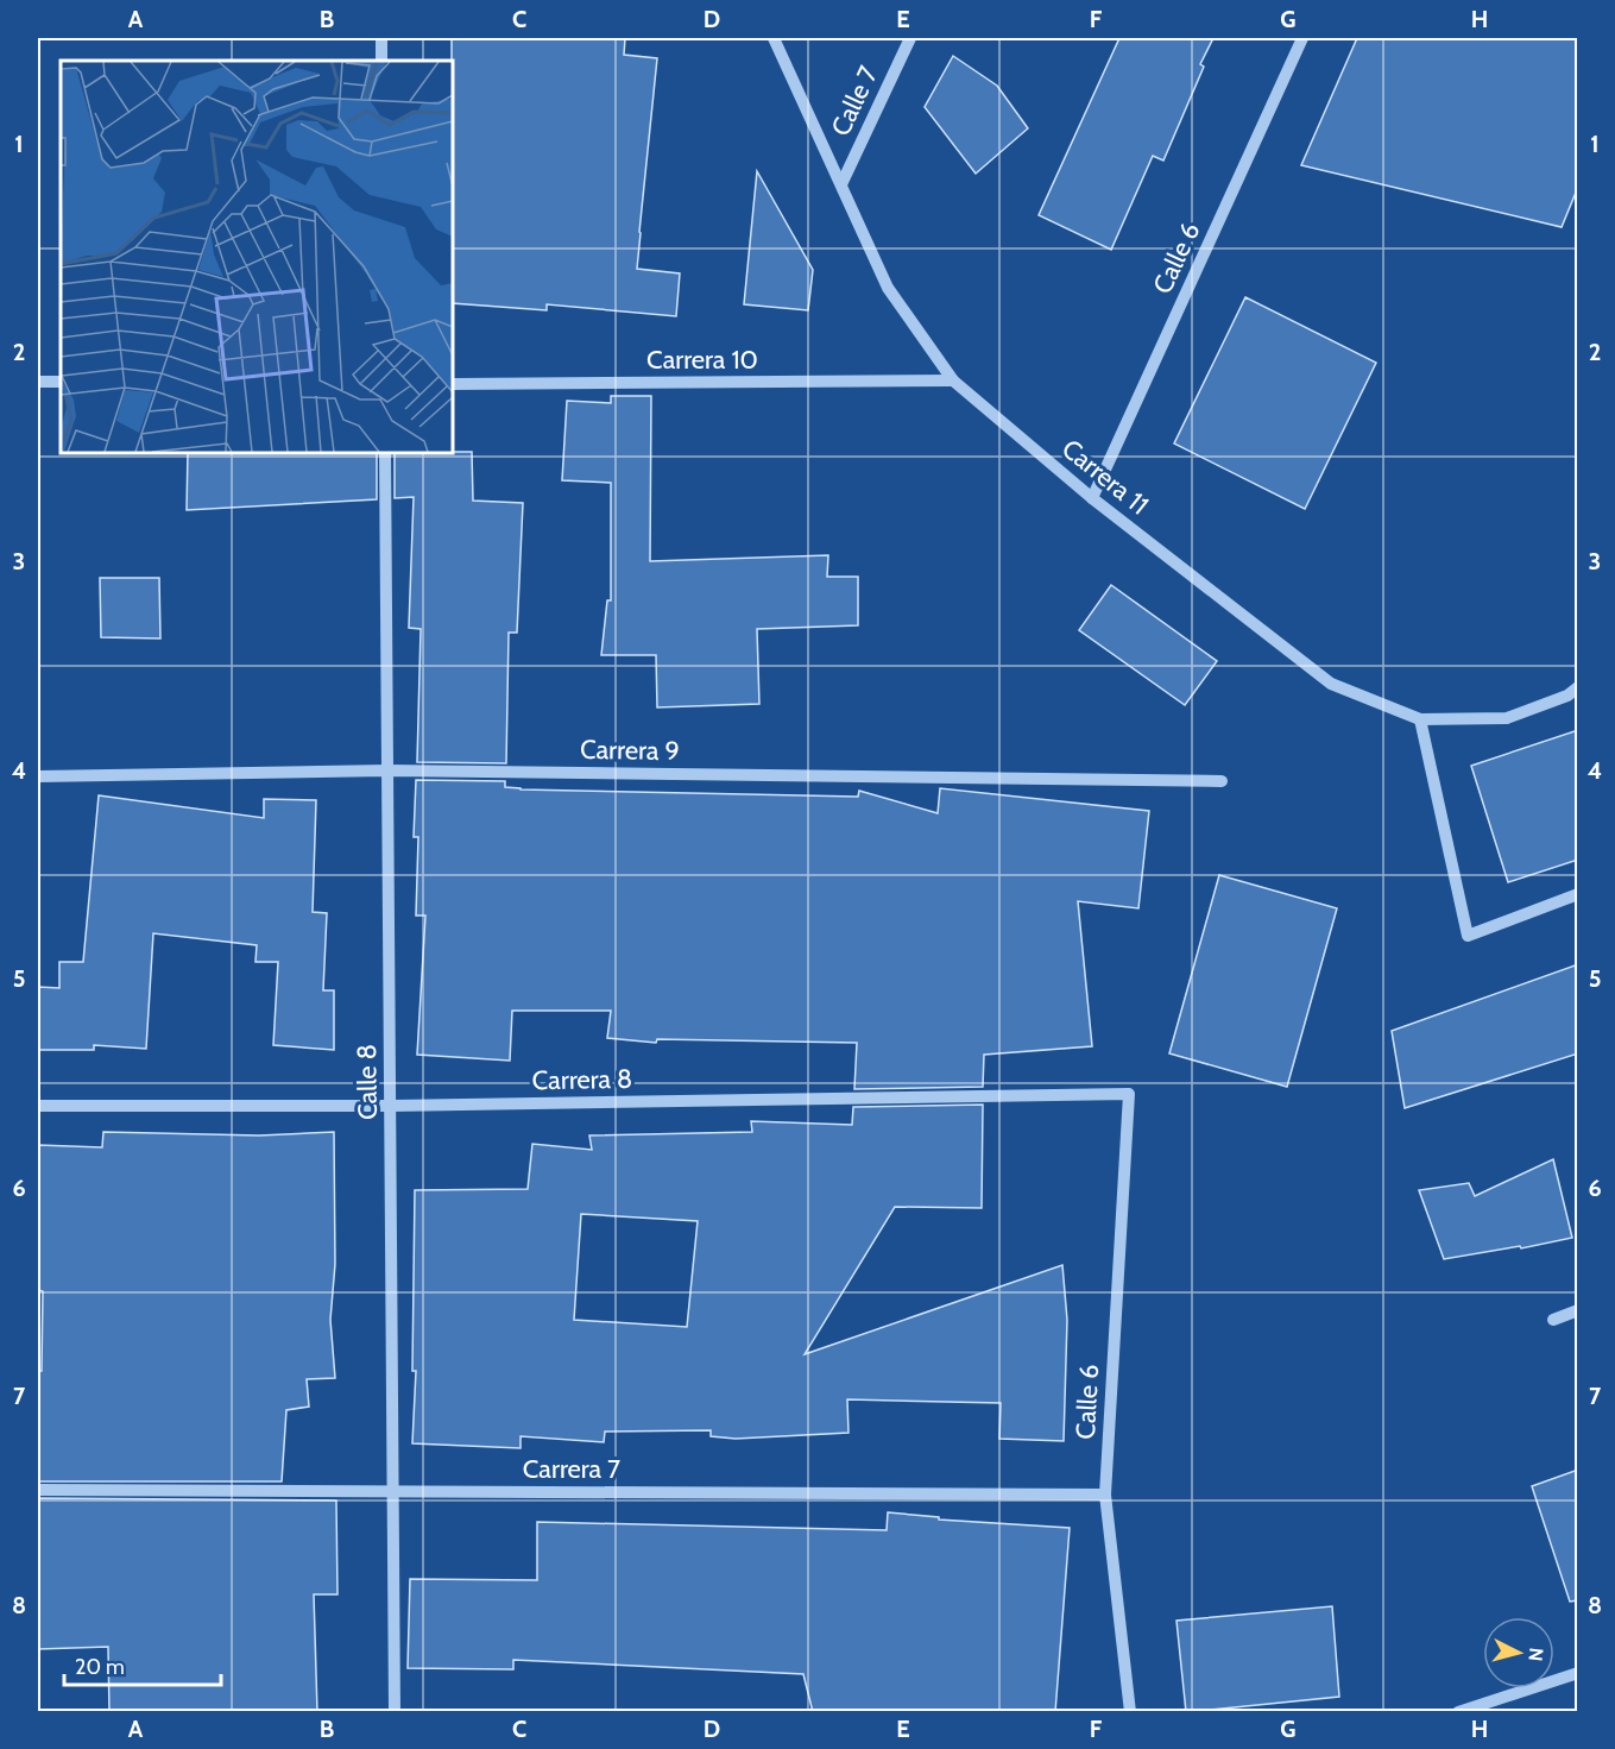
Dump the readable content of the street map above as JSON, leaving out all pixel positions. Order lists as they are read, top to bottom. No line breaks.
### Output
{"streets":{"street":["Calle 7","Calle 6","Carrera 10","Carrera 11","Carrera 9","Carrera 8","Calle 8","Carrera 7"]},"crossings":[["Calle 7","Carrera 11"],["Calle 6","Carrera 11"],["Calle 6","Carrera 8"],["Calle 6","Carrera 7"],["Carrera 10","Carrera 11"],["Carrera 9","Calle 8"],["Carrera 8","Calle 8"],["Calle 8","Carrera 7"]],"scale_bar":"20 m","north":"right","grid":{"columns":["A","B","C","D","E","F","G","H"],"rows":["1","2","3","4","5","6","7","8"]}}
